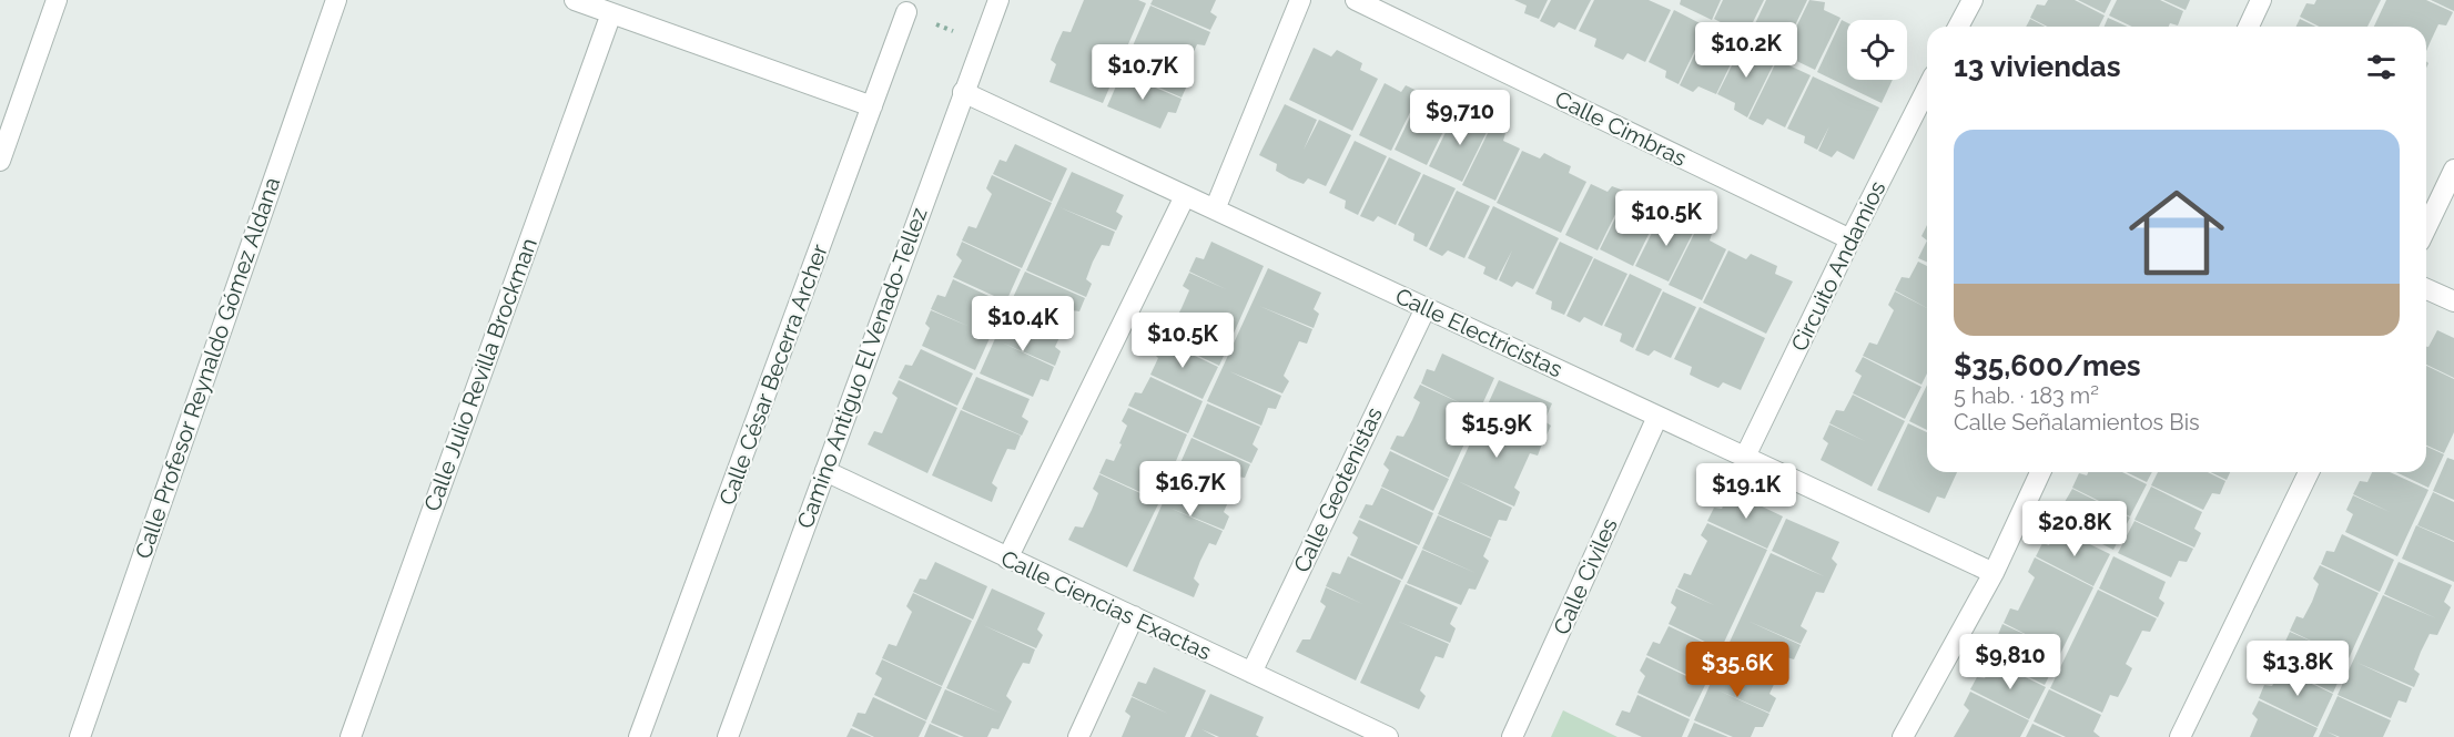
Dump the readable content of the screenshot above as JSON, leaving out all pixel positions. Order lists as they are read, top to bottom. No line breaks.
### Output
{"streets":{"street":["Calle Cimbras","Circuito Andamios","Calle Electricistas","Calle Profesor Reynaldo Gómez Aldana","Camino Antiguo El Venado-Tellez","Calle Julio Revilla Brockman","Calle César Becerra Archer","Calle Geotenistas","Calle Civiles","Calle Ciencias Exactas"]},"crossings":[["Calle Cimbras","Circuito Andamios"],["Circuito Andamios","Calle Electricistas"],["Calle Electricistas","Camino Antiguo El Venado-Tellez"],["Calle Electricistas","Calle Geotenistas"],["Calle Electricistas","Calle Civiles"],["Camino Antiguo El Venado-Tellez","Calle Ciencias Exactas"],["Calle Geotenistas","Calle Ciencias Exactas"]],"page":{"price":["$10.2K","$10.7K","$9,710","$10.5K","$10.4K","$10.5K","$15.9K","$16.7K","$19.1K","$20.8K","$9,810","$13.8K","$35.6K"],"heading":"13 viviendas","list":[{"name":"$35,600/mes","note":"5 hab. · 183 m² · Calle Señalamientos Bis"}]}}
